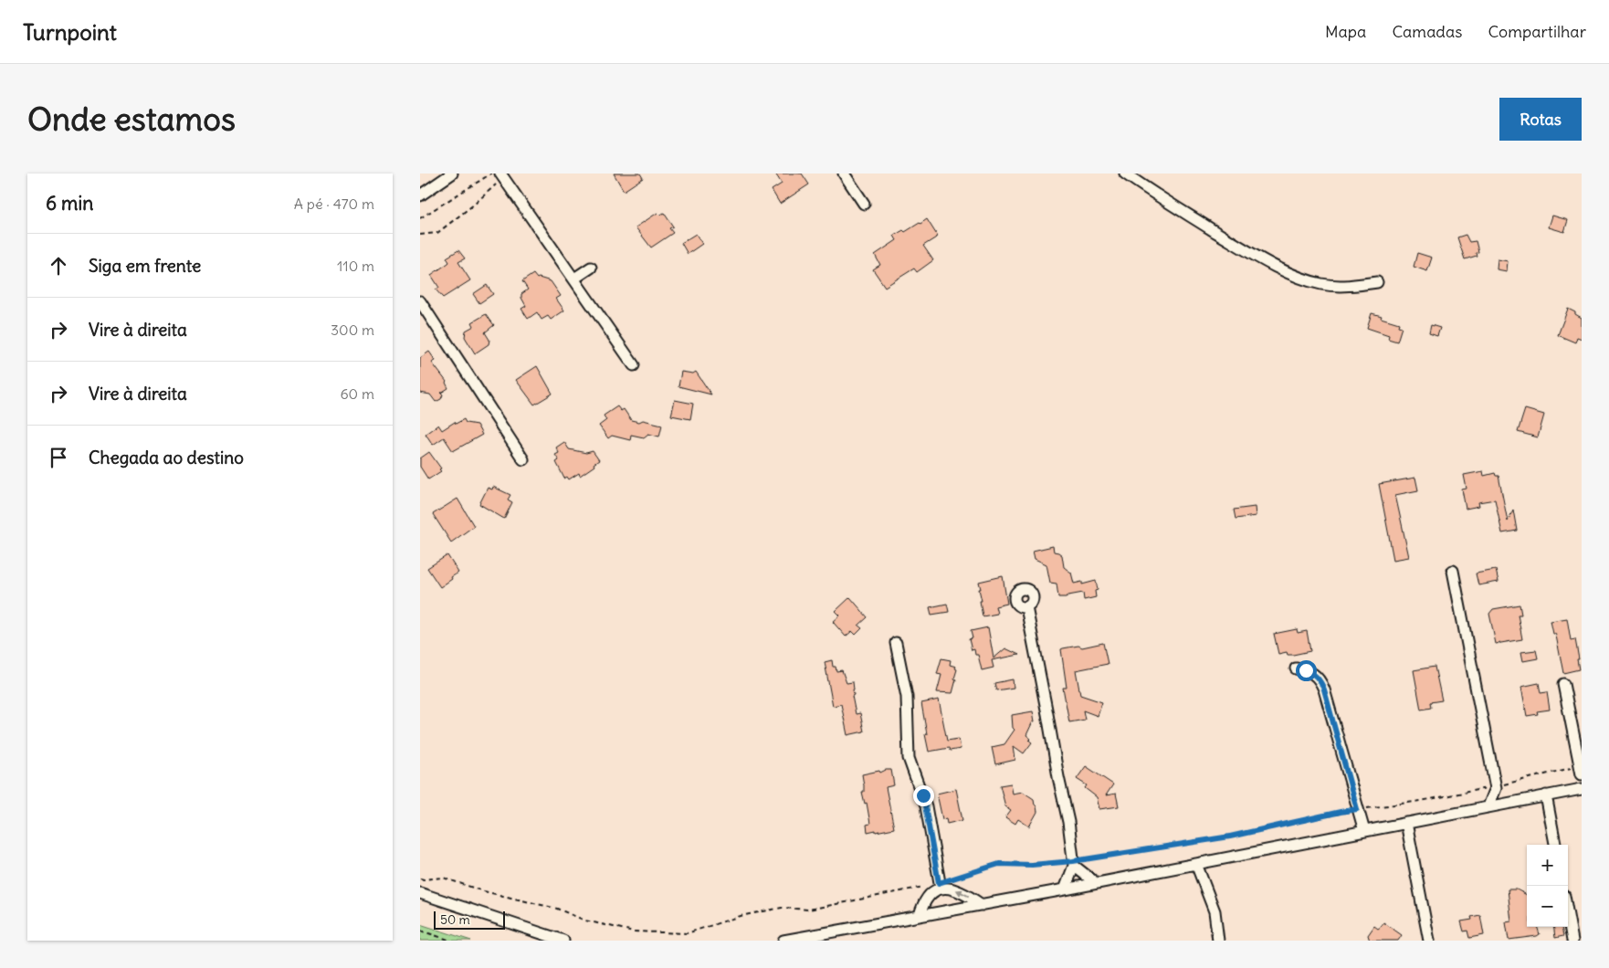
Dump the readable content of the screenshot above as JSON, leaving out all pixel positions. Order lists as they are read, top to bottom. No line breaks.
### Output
{"scale_bar":"50 m","page":{"header":"Turnpoint","nav":["Mapa","Camadas","Compartilhar"],"buttons":"Rotas","title":"Onde estamos","heading":["6 min","A pé · 470 m"],"list":[["Siga em frente","110 m"],["Vire à direita","300 m"],["Vire à direita","60 m"],"Chegada ao destino"],"map_buttons":["+","−"],"scale":"50 m"}}
